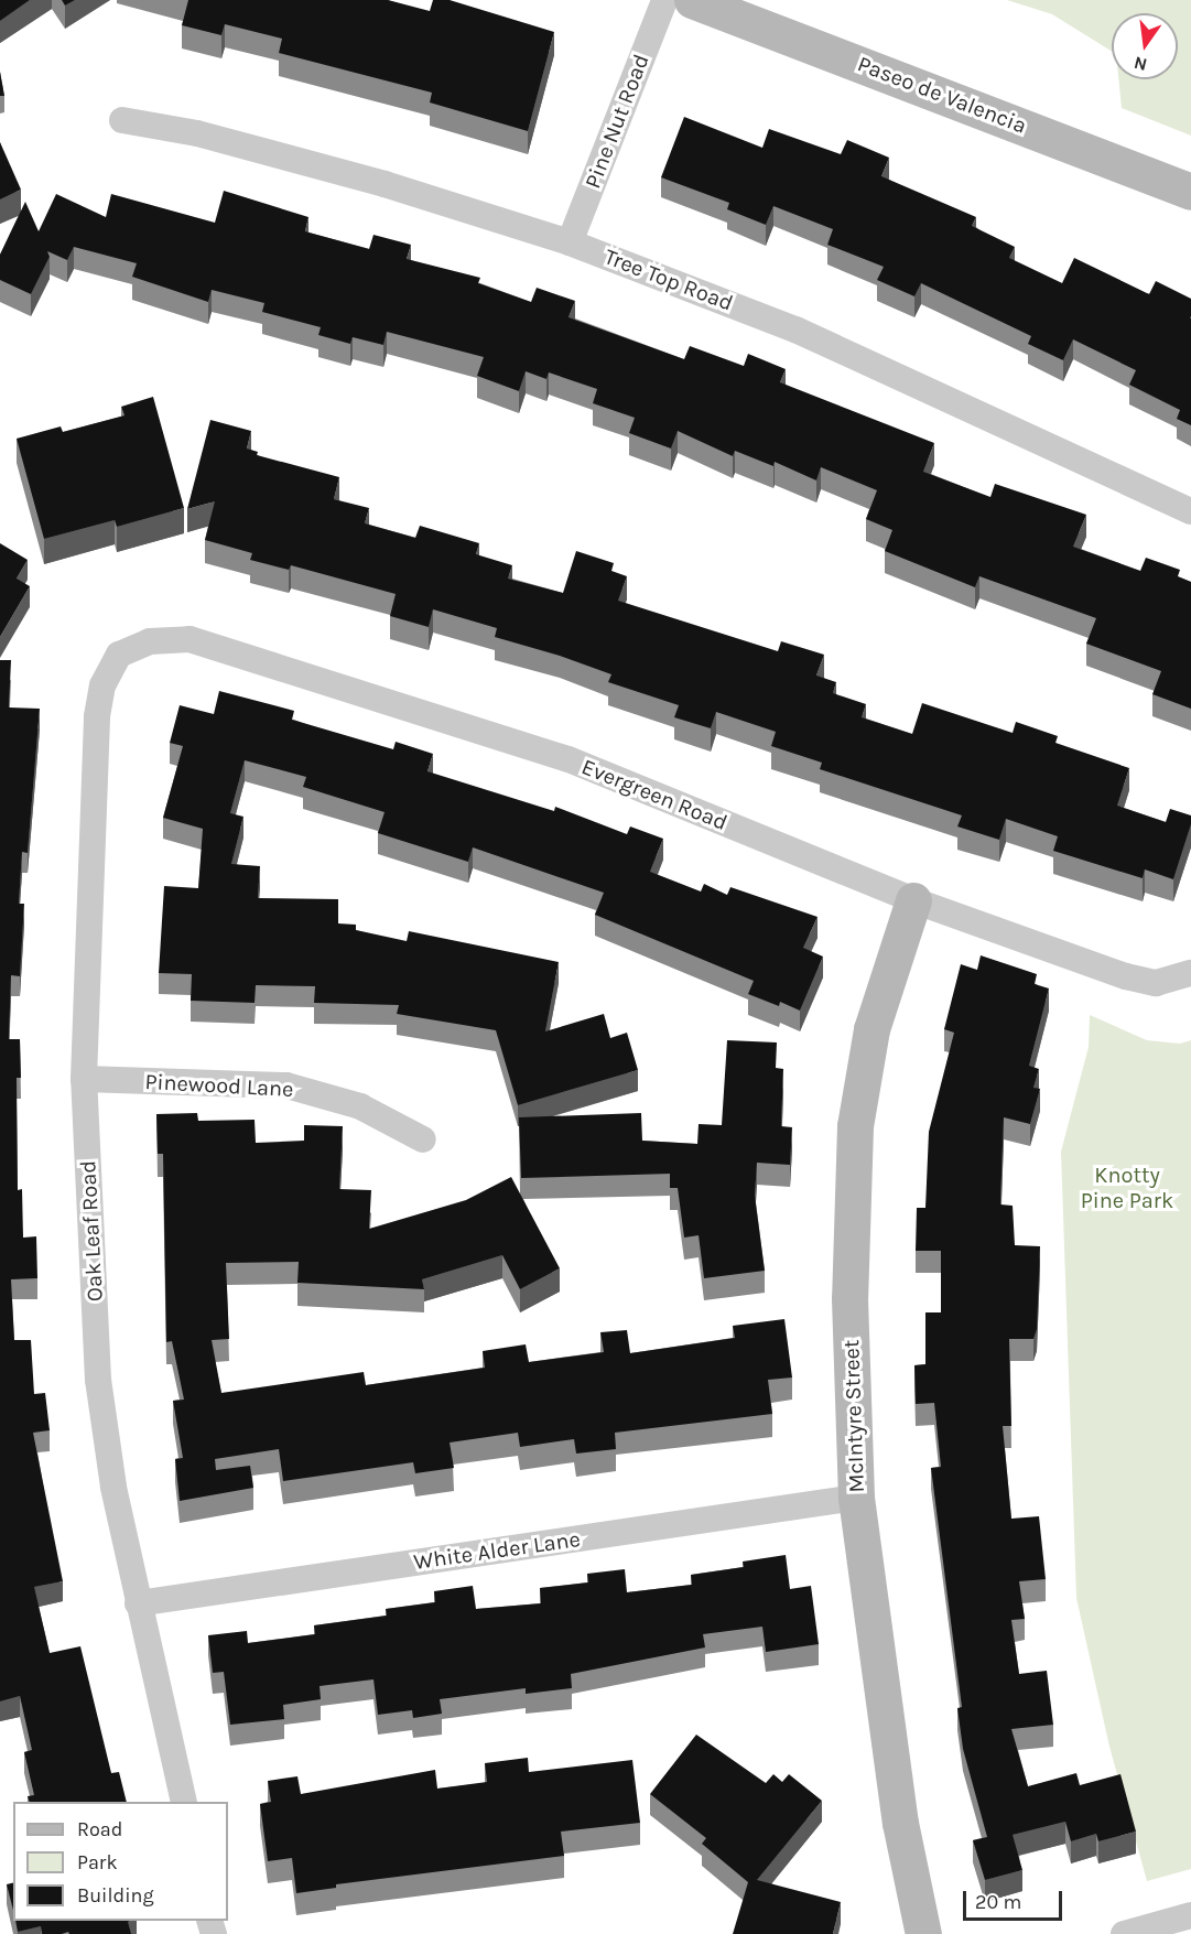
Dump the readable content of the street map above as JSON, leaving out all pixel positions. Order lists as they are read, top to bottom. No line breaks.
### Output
{"streets":{"street":["Paseo de Valencia","Pine Nut Road","Tree Top Road","Evergreen Road","Pinewood Lane","Oak Leaf Road","McIntyre Street","White Alder Lane"]},"crossings":[["Pine Nut Road","Tree Top Road"],["Evergreen Road","Oak Leaf Road"],["Evergreen Road","McIntyre Street"],["Pinewood Lane","Oak Leaf Road"],["Oak Leaf Road","White Alder Lane"],["McIntyre Street","White Alder Lane"]],"parks":["Knotty Pine Park"],"legend":["Road","Park","Building"],"scale_bar":"20 m","north":"bottom"}
